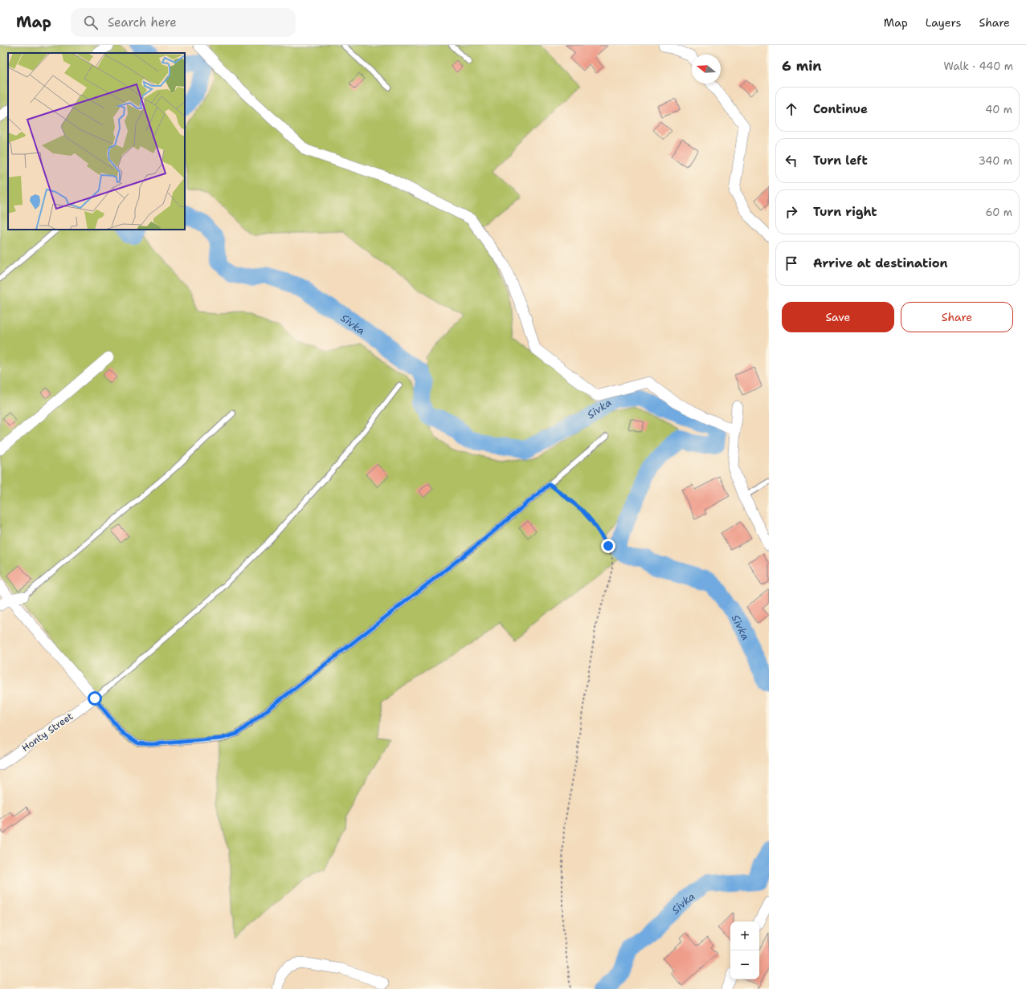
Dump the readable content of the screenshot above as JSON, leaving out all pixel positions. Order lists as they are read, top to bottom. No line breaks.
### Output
{"streets":{"street":["Honty Street"]},"water":["Sivka"],"north":"left","page":{"header":"Map","search":"Search here","nav":["Map","Layers","Share"],"heading":["6 min","Walk · 440 m"],"list":[["Continue","40 m"],["Turn left","340 m"],["Turn right","60 m"],"Arrive at destination"],"buttons":["Save","Share"],"map_buttons":["+","−"]}}
